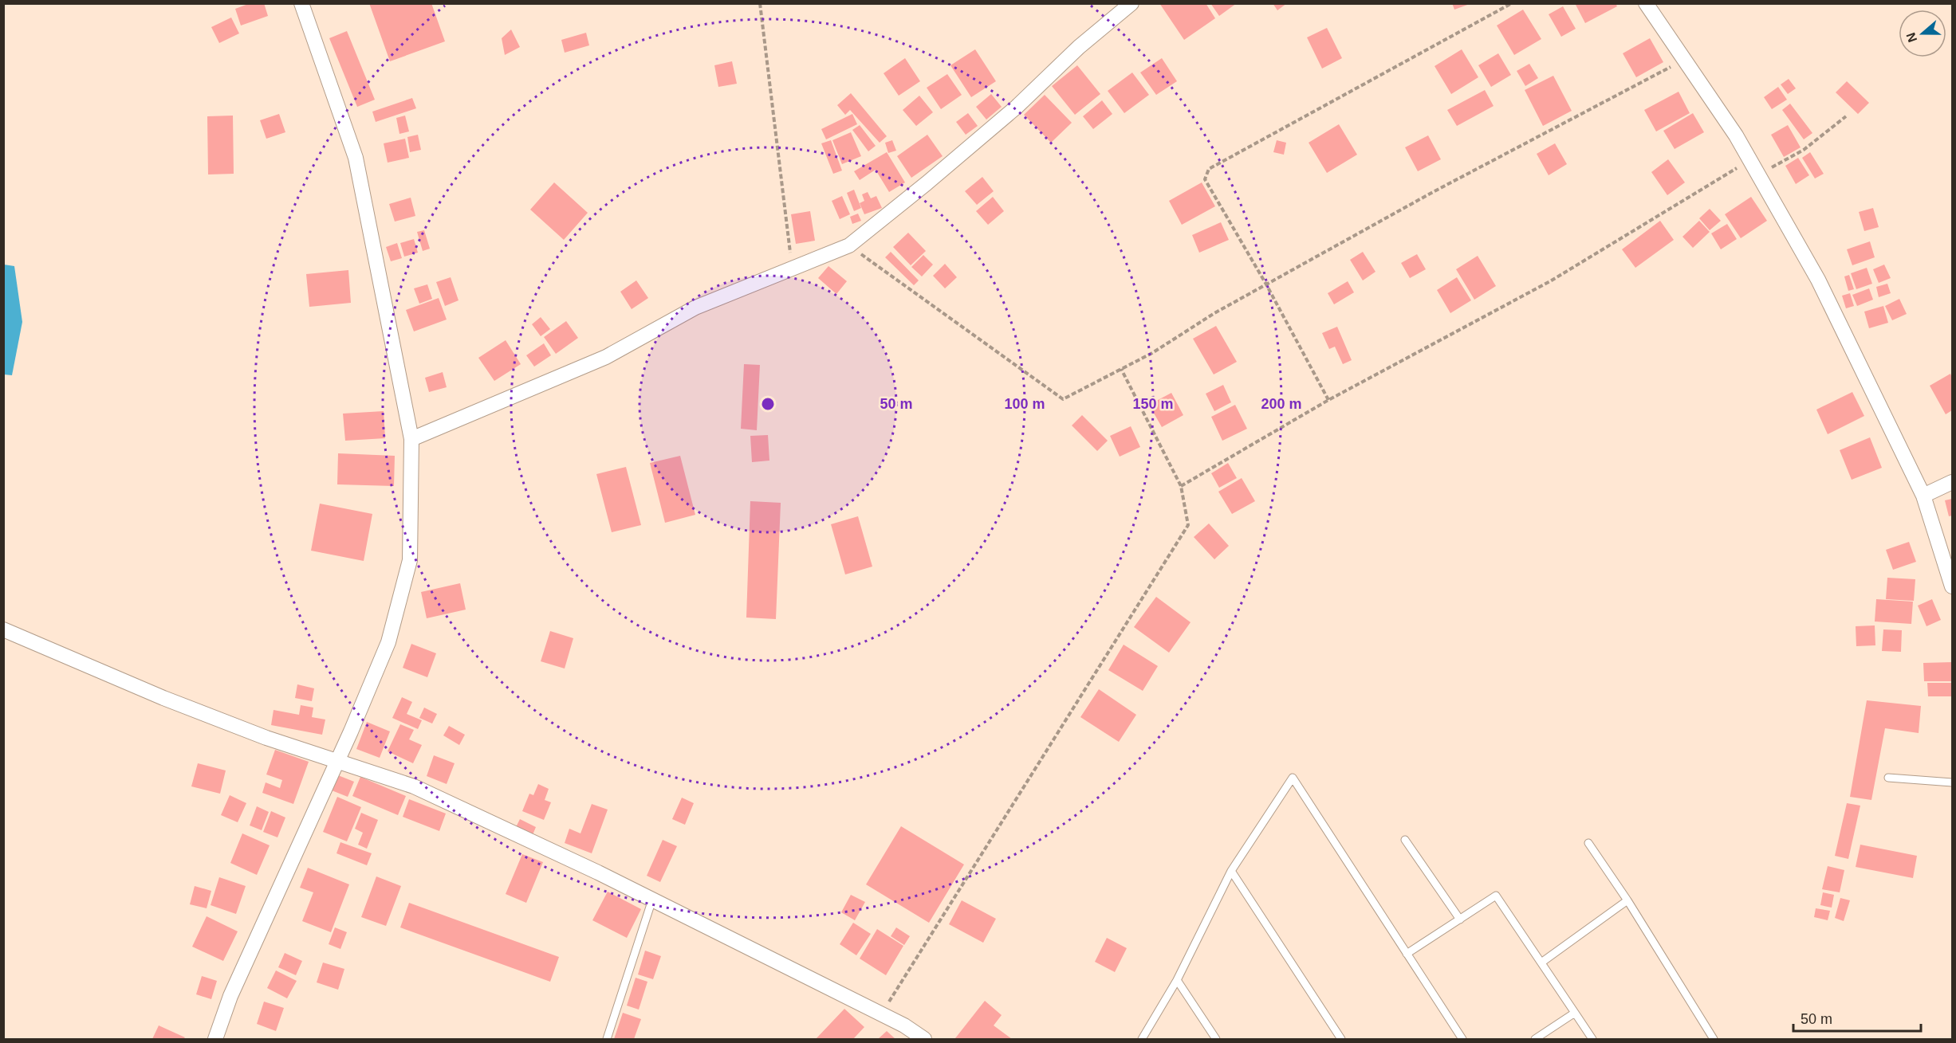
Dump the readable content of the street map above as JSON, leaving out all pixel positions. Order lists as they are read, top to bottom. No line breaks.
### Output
{"scale_bar":"50 m","north":"left","rings":["50 m","100 m","150 m","200 m"]}
